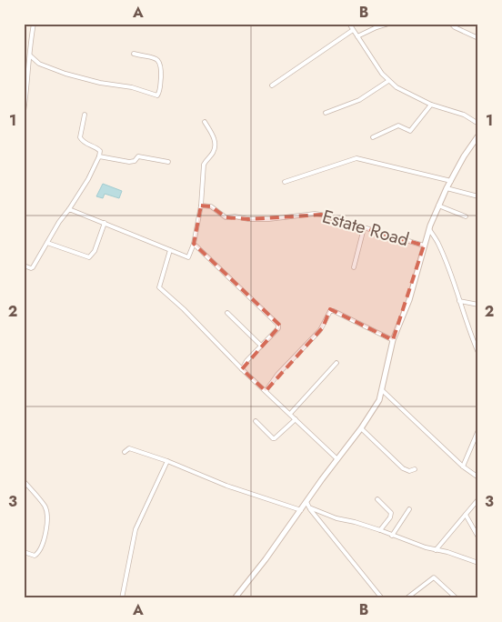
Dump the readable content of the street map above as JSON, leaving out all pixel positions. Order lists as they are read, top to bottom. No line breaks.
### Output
{"streets":{"street":["Estate Road"]},"grid":{"columns":["A","B"],"rows":["1","2","3"]}}
